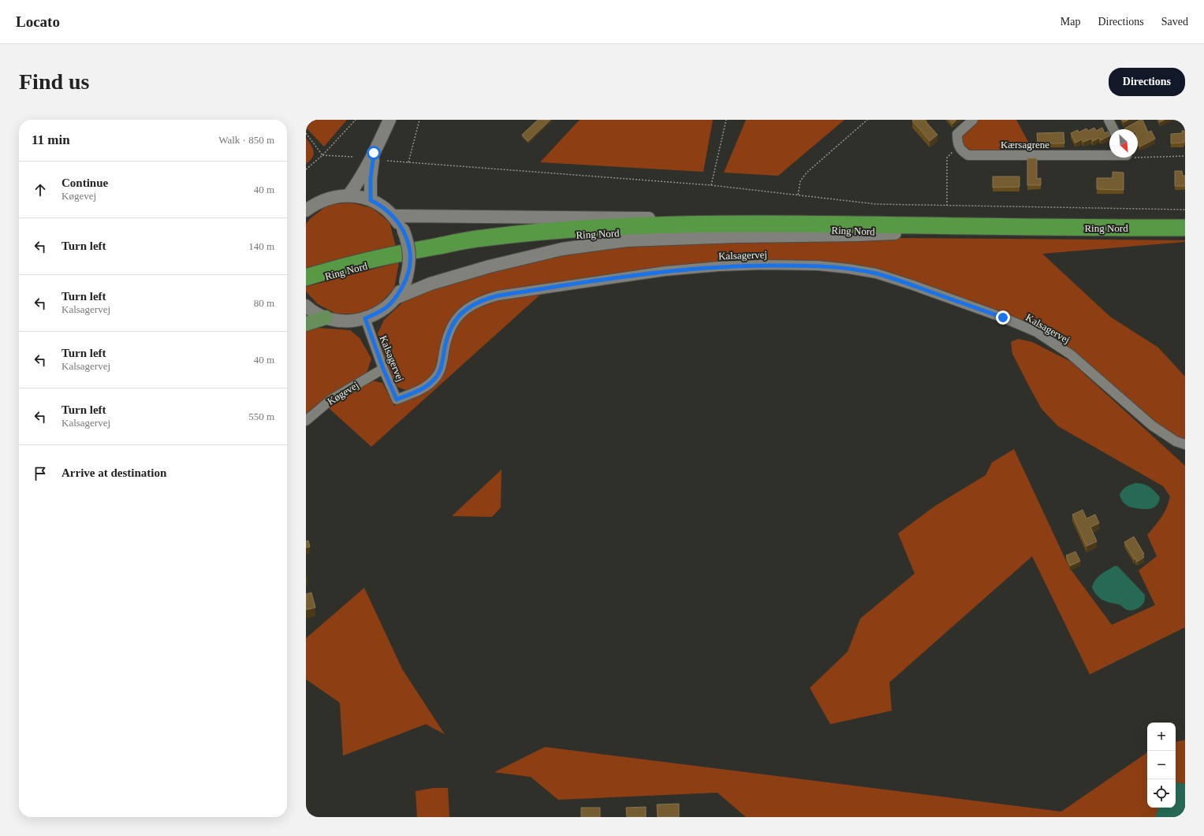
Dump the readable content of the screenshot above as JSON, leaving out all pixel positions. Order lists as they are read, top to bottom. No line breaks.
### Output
{"streets":{"highway":["Ring Nord"],"street":["Kærsagrene","Kalsagervej","Køgevej"]},"crossings":[["Kalsagervej","Køgevej"]],"north":"bottom right","page":{"header":"Locato","nav":["Map","Directions","Saved"],"buttons":"Directions","title":"Find us","heading":["11 min","Walk · 850 m"],"list":[["Continue","Køgevej","40 m"],["Turn left","140 m"],["Turn left","Kalsagervej","80 m"],["Turn left","Kalsagervej","40 m"],["Turn left","Kalsagervej","550 m"],"Arrive at destination"],"map_buttons":["+","−"]}}
